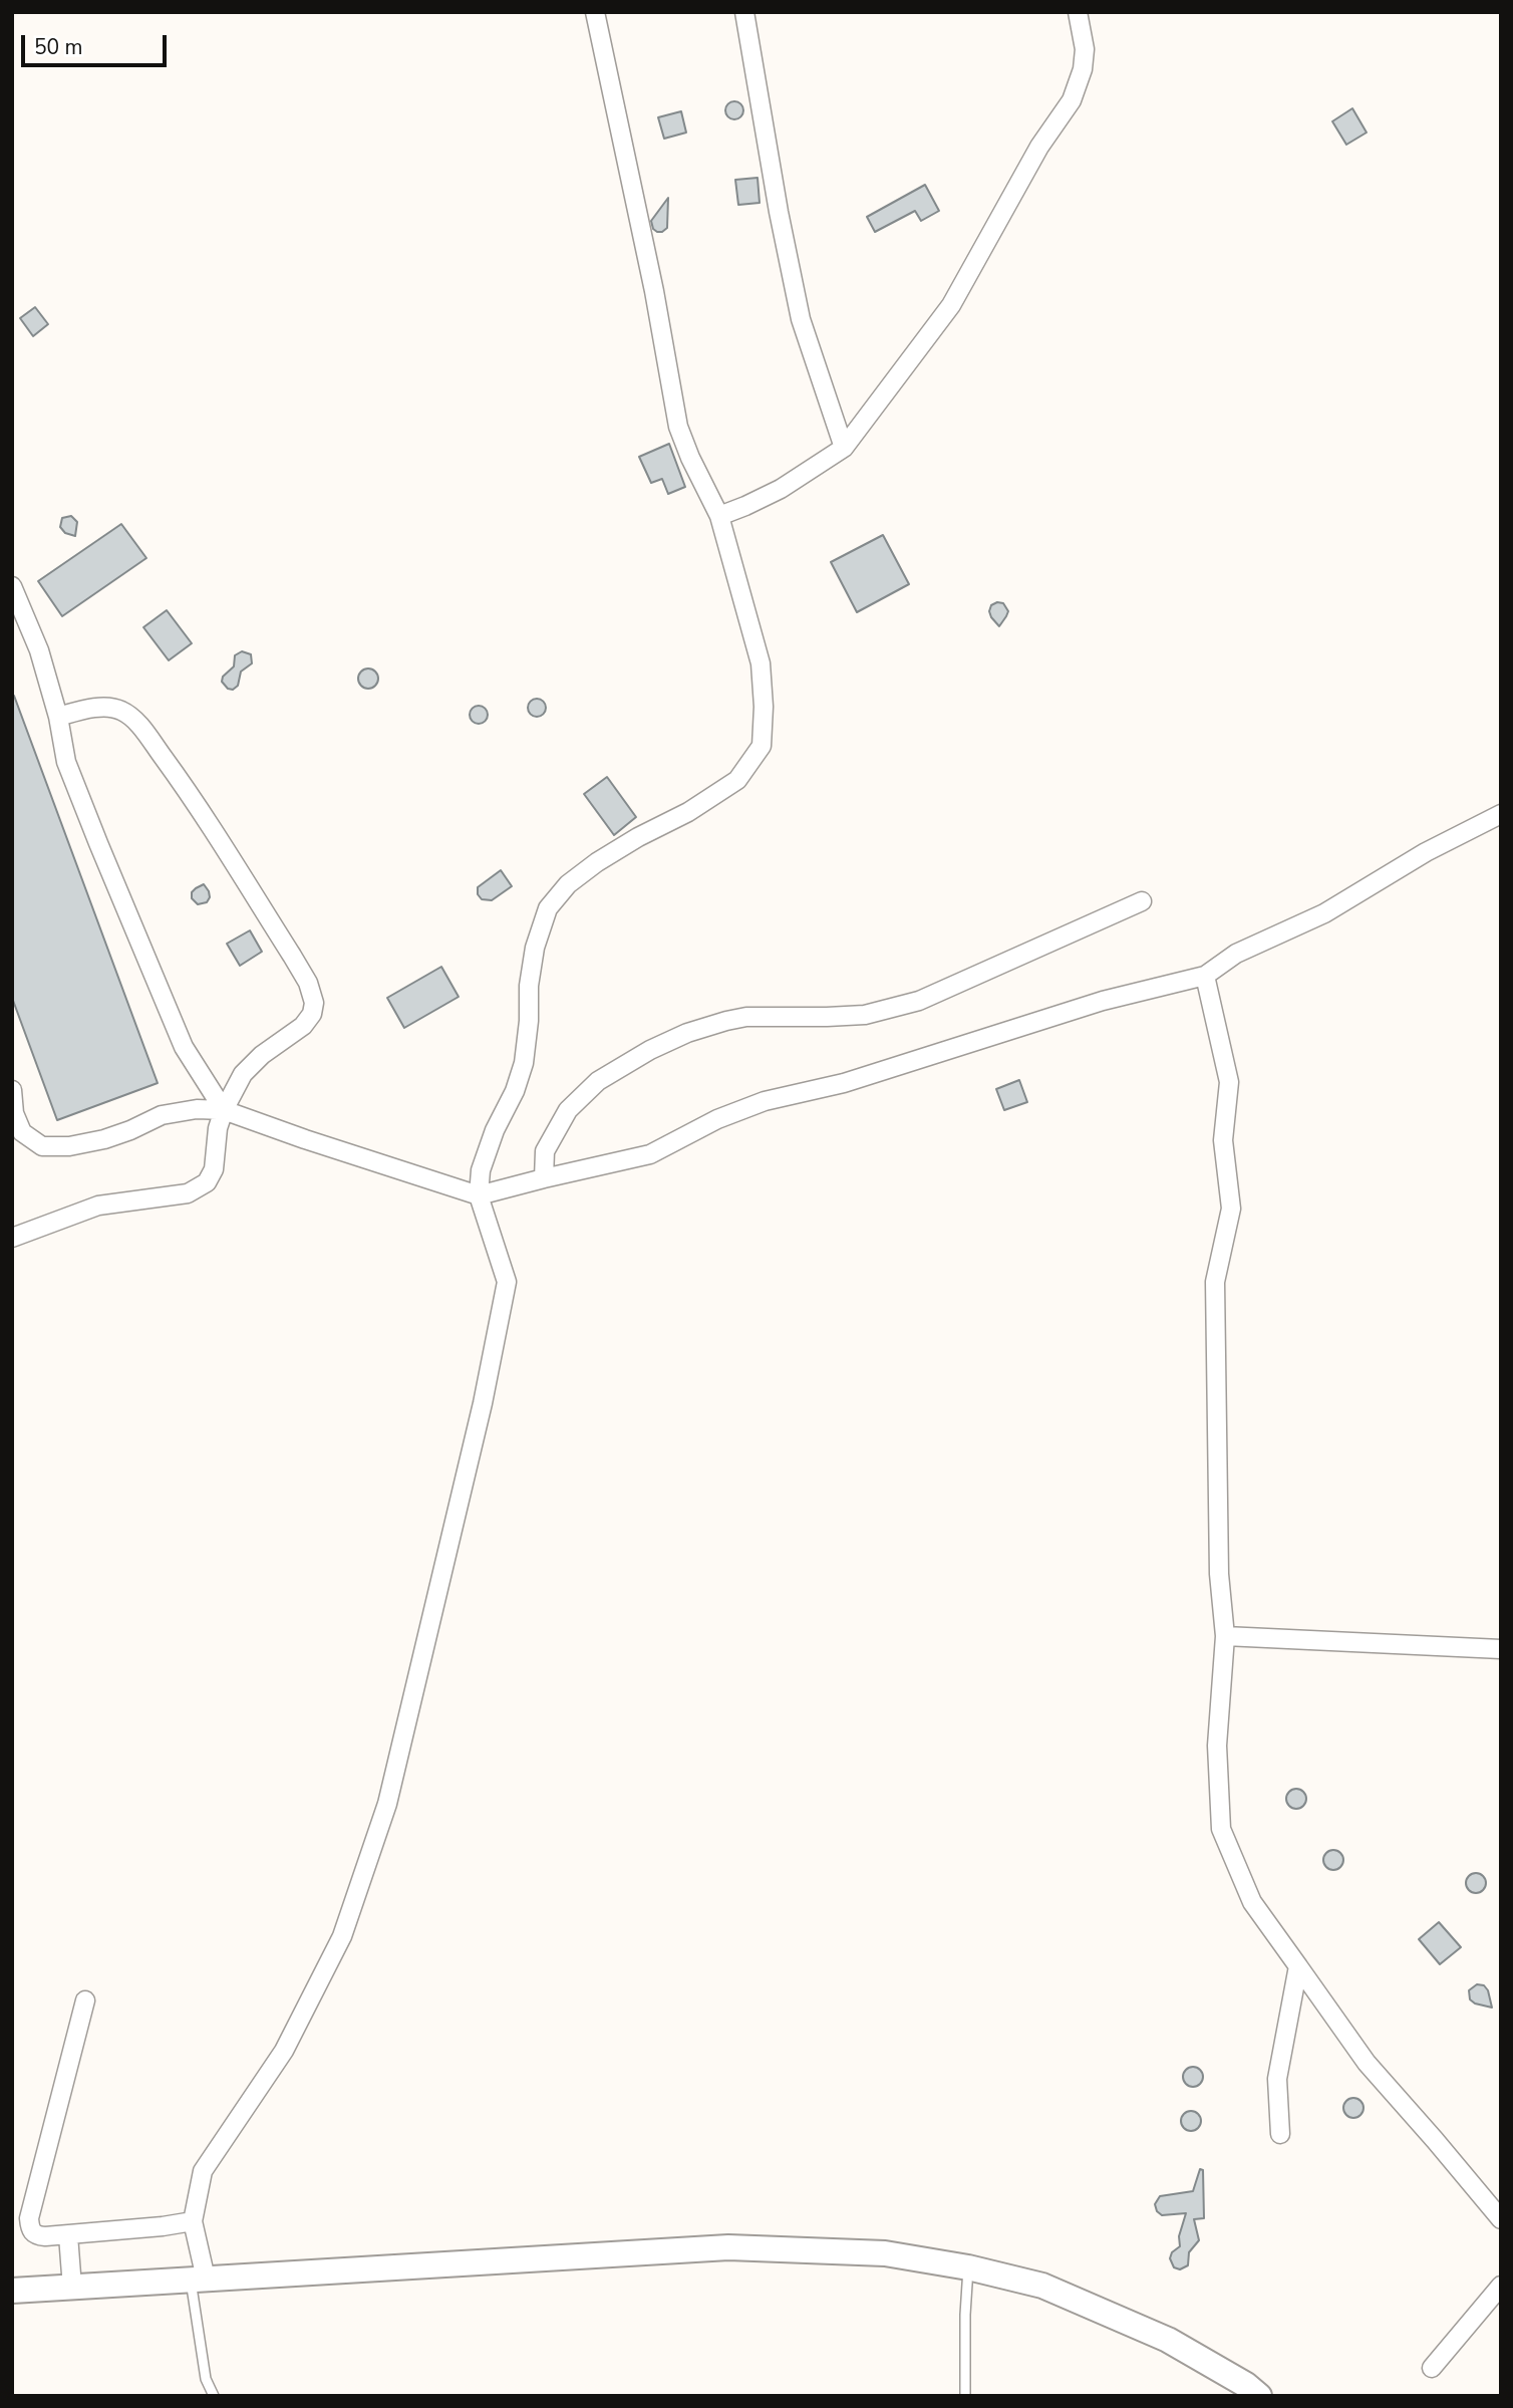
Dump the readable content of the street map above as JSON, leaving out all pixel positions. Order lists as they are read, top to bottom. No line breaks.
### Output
{"scale_bar":"50 m"}
